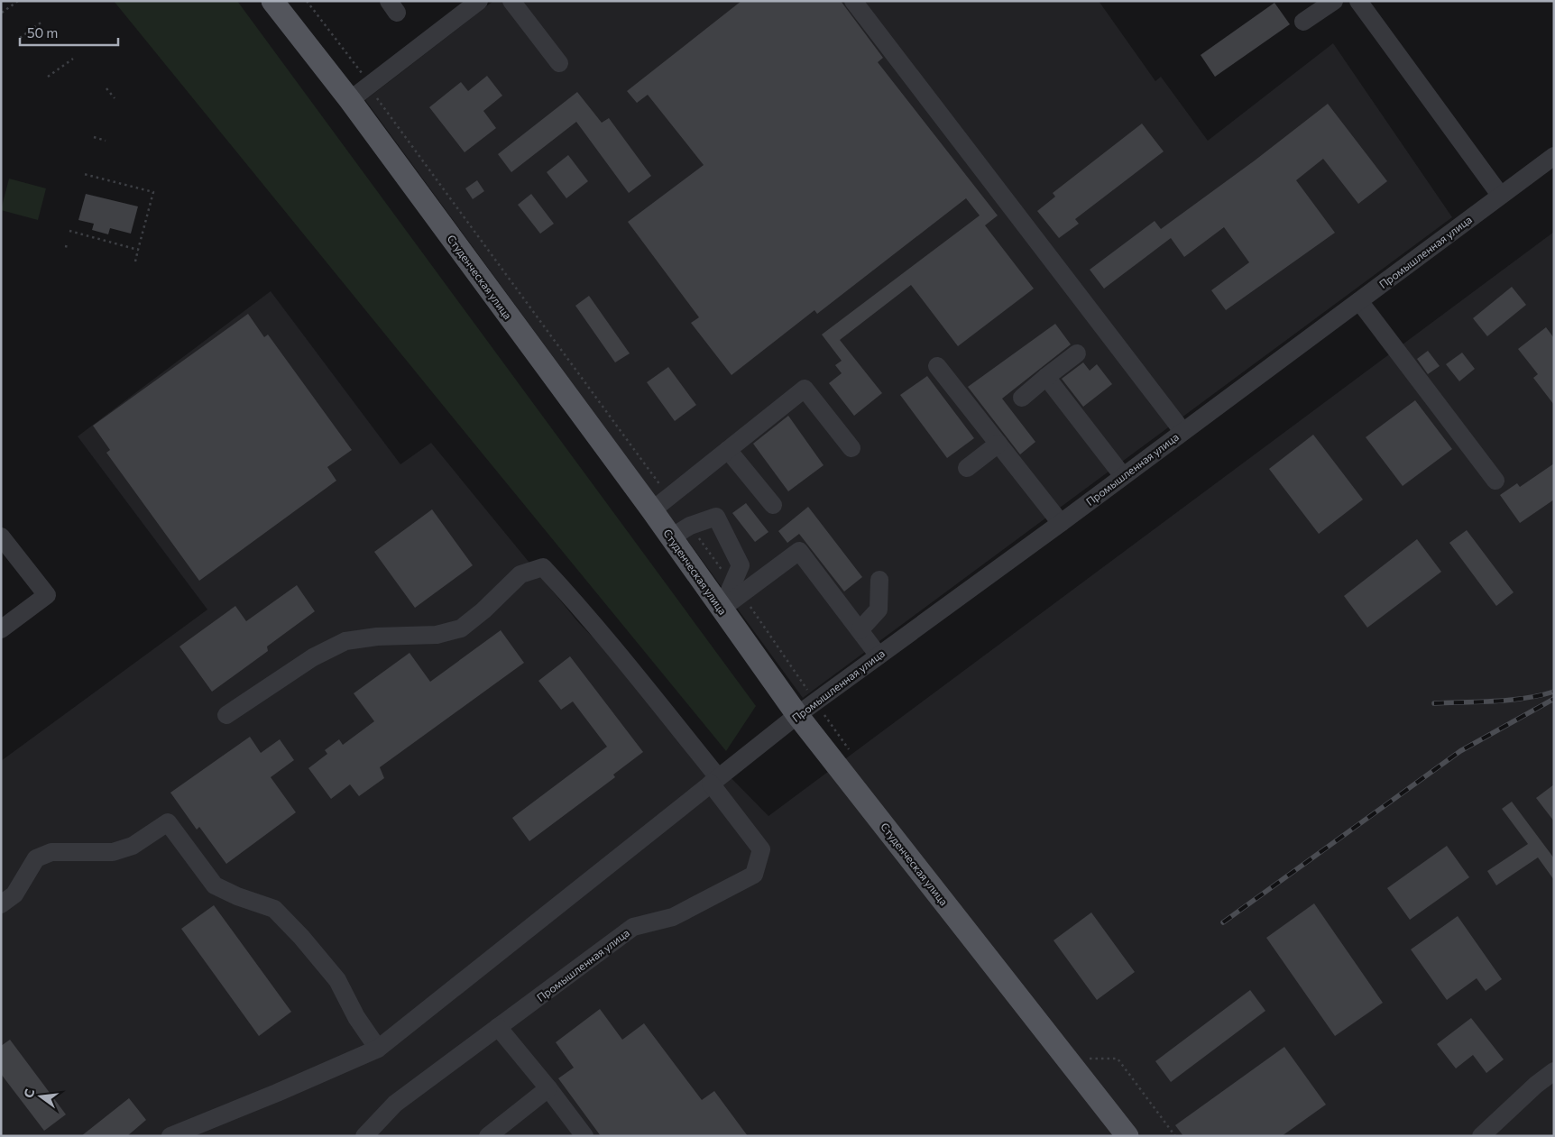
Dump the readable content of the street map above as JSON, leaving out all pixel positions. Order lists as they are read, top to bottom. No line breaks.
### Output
{"streets":{"main road":["Студенческая улица"],"street":["Промышленная улица"]},"crossings":[["Промышленная улица","Студенческая улица"]],"scale_bar":"50 m","north":"left"}
